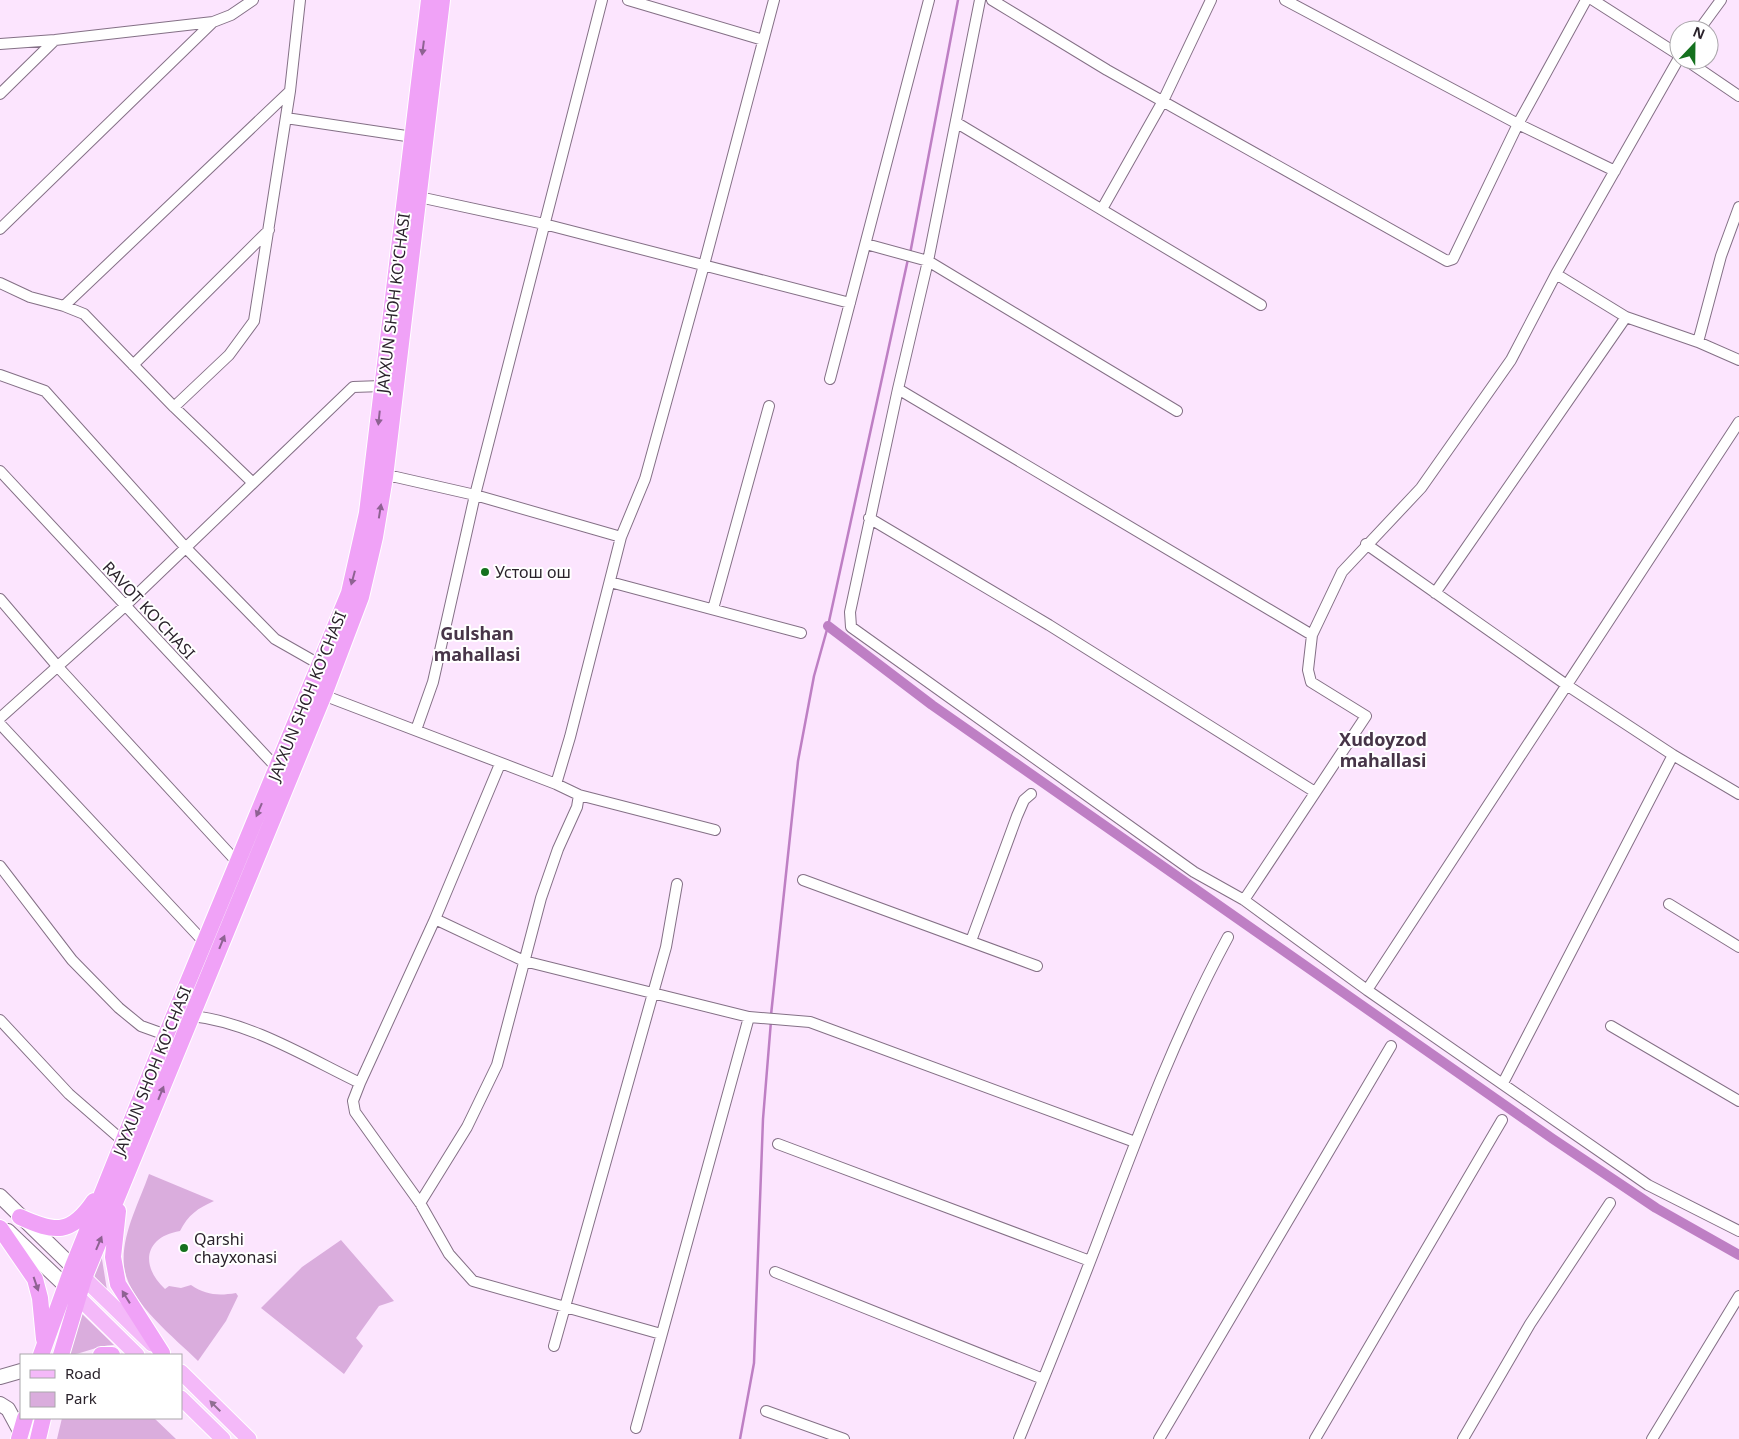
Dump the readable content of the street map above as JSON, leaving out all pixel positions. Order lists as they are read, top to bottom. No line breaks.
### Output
{"streets":{"highway":["JAYXUN SHOH KO'CHASI"],"street":["RAVOT KO'CHASI"]},"crossings":[["JAYXUN SHOH KO'CHASI","RAVOT KO'CHASI"]],"districts":["Gulshan mahallasi","Xudoyzod mahallasi"],"places":["Устош ош","Qarshi chayxonasi"],"legend":["Road","Park"],"north":"top"}
